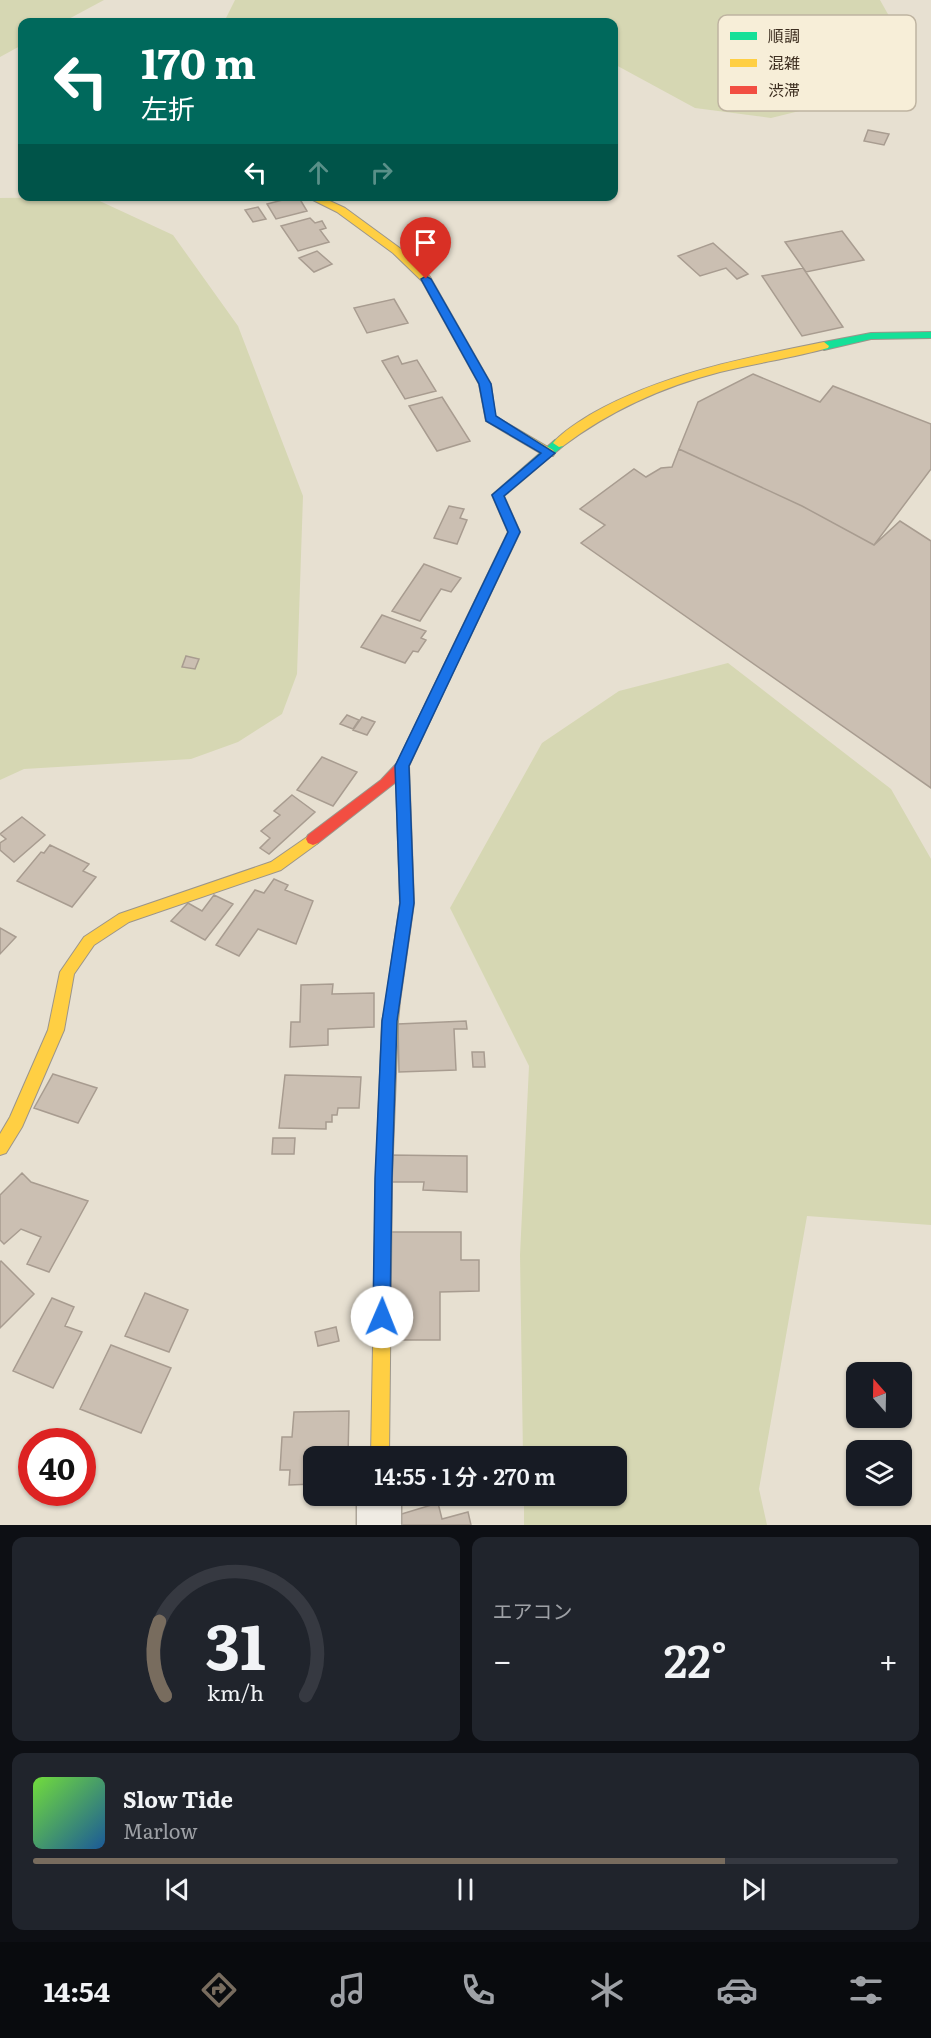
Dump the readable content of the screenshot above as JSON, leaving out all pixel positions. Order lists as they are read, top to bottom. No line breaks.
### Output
{"legend":["順調","混雑","渋滞"],"north":"top","page":{"turn":["170 m","左折"],"limit":"40","trip":"14:55 · 1 分 · 270 m","tile":"エアコン","heat":["−","22°","+"],"song":["Slow Tide","Marlow"],"tabs":"14:54","gauge":["31","km/h"]}}
